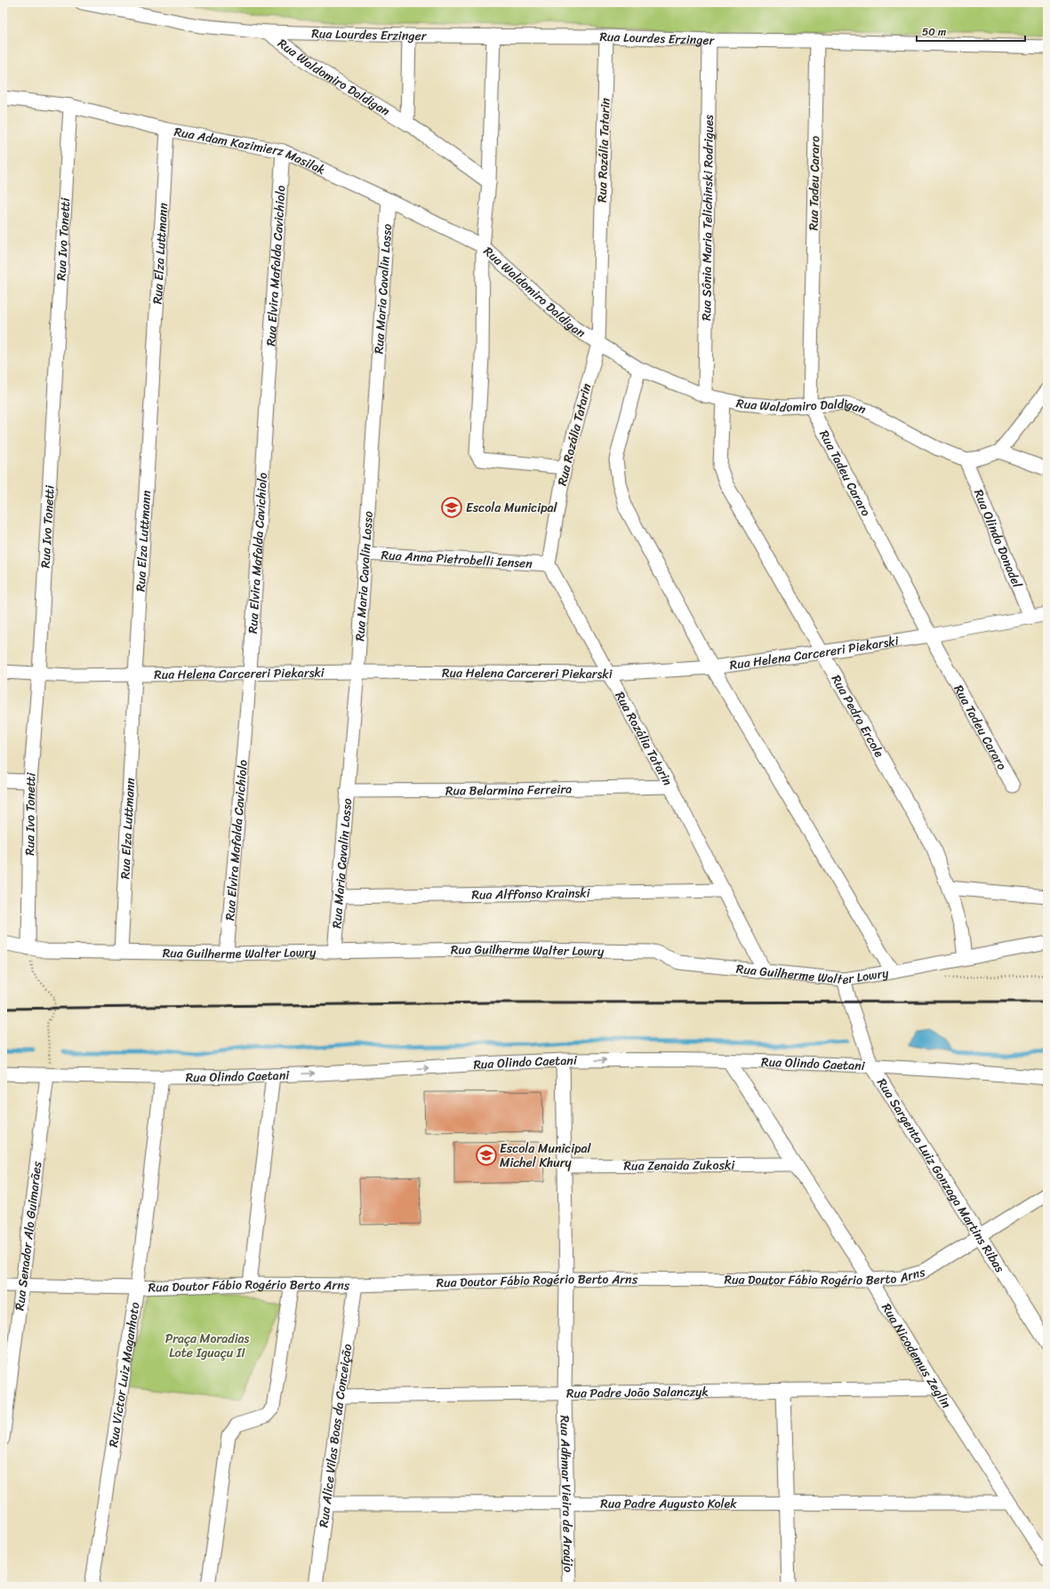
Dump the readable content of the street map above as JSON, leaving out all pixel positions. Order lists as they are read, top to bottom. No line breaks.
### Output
{"streets":{"street":["Rua Lourdes Erzinger","Rua Waldomiro Daldigan","Rua Rozália Tatarin","Rua Adam Kazimierz Masilak","Rua Tadeu Cararo","Rua Sônia Maria Telichinski Rodrigues","Rua Ivo Tonetti","Rua Elza Luttmann","Rua Elvira Mafalda Cavichiolo","Rua Maria Cavalin Losso","Rua Olindo Donadel","Rua Anna Pietrobelli Iensen","Rua Helena Carcereri Piekarski","Rua Pedro Ercole","Rua Belarmina Ferreira","Rua Alffonso Krainski","Rua Guilherme Walter Lowry","Rua Olindo Caetani","Rua Zenaida Zukoski","Rua Sargento Luiz Gonzaga Martins Ribas","Rua Senador Alo Guimarães","Rua Doutor Fábio Rogério Berto Arns","Rua Nicodemus Zeglin","Rua Victor Luiz Maganhoto","Rua Padre João Salanczyk","Rua Alice Vilas Boas da Conceição","Rua Adhmar Vieira de Araújo","Rua Padre Augusto Kolek"]},"crossings":[["Rua Lourdes Erzinger","Rua Waldomiro Daldigan"],["Rua Lourdes Erzinger","Rua Rozália Tatarin"],["Rua Lourdes Erzinger","Rua Tadeu Cararo"],["Rua Lourdes Erzinger","Rua Sônia Maria Telichinski Rodrigues"],["Rua Waldomiro Daldigan","Rua Rozália Tatarin"],["Rua Waldomiro Daldigan","Rua Adam Kazimierz Masilak"],["Rua Waldomiro Daldigan","Rua Tadeu Cararo"],["Rua Waldomiro Daldigan","Rua Sônia Maria Telichinski Rodrigues"],["Rua Waldomiro Daldigan","Rua Olindo Donadel"],["Rua Waldomiro Daldigan","Rua Pedro Ercole"],["Rua Rozália Tatarin","Rua Anna Pietrobelli Iensen"],["Rua Rozália Tatarin","Rua Helena Carcereri Piekarski"],["Rua Rozália Tatarin","Rua Belarmina Ferreira"],["Rua Rozália Tatarin","Rua Alffonso Krainski"],["Rua Rozália Tatarin","Rua Guilherme Walter Lowry"],["Rua Adam Kazimierz Masilak","Rua Ivo Tonetti"],["Rua Adam Kazimierz Masilak","Rua Elza Luttmann"],["Rua Adam Kazimierz Masilak","Rua Elvira Mafalda Cavichiolo"],["Rua Adam Kazimierz Masilak","Rua Maria Cavalin Losso"],["Rua Tadeu Cararo","Rua Helena Carcereri Piekarski"],["Rua Ivo Tonetti","Rua Helena Carcereri Piekarski"],["Rua Ivo Tonetti","Rua Guilherme Walter Lowry"],["Rua Elza Luttmann","Rua Helena Carcereri Piekarski"],["Rua Elza Luttmann","Rua Guilherme Walter Lowry"],["Rua Elvira Mafalda Cavichiolo","Rua Helena Carcereri Piekarski"],["Rua Elvira Mafalda Cavichiolo","Rua Guilherme Walter Lowry"],["Rua Maria Cavalin Losso","Rua Anna Pietrobelli Iensen"],["Rua Maria Cavalin Losso","Rua Helena Carcereri Piekarski"],["Rua Maria Cavalin Losso","Rua Belarmina Ferreira"],["Rua Maria Cavalin Losso","Rua Alffonso Krainski"],["Rua Maria Cavalin Losso","Rua Guilherme Walter Lowry"],["Rua Olindo Donadel","Rua Helena Carcereri Piekarski"],["Rua Helena Carcereri Piekarski","Rua Pedro Ercole"],["Rua Pedro Ercole","Rua Guilherme Walter Lowry"],["Rua Guilherme Walter Lowry","Rua Sargento Luiz Gonzaga Martins Ribas"],["Rua Olindo Caetani","Rua Sargento Luiz Gonzaga Martins Ribas"],["Rua Olindo Caetani","Rua Senador Alo Guimarães"],["Rua Olindo Caetani","Rua Nicodemus Zeglin"],["Rua Olindo Caetani","Rua Victor Luiz Maganhoto"],["Rua Olindo Caetani","Rua Adhmar Vieira de Araújo"],["Rua Zenaida Zukoski","Rua Nicodemus Zeglin"],["Rua Zenaida Zukoski","Rua Adhmar Vieira de Araújo"],["Rua Sargento Luiz Gonzaga Martins Ribas","Rua Doutor Fábio Rogério Berto Arns"],["Rua Senador Alo Guimarães","Rua Doutor Fábio Rogério Berto Arns"],["Rua Doutor Fábio Rogério Berto Arns","Rua Nicodemus Zeglin"],["Rua Doutor Fábio Rogério Berto Arns","Rua Victor Luiz Maganhoto"],["Rua Doutor Fábio Rogério Berto Arns","Rua Alice Vilas Boas da Conceição"],["Rua Doutor Fábio Rogério Berto Arns","Rua Adhmar Vieira de Araújo"],["Rua Nicodemus Zeglin","Rua Padre João Salanczyk"],["Rua Nicodemus Zeglin","Rua Padre Augusto Kolek"],["Rua Padre João Salanczyk","Rua Alice Vilas Boas da Conceição"],["Rua Padre João Salanczyk","Rua Adhmar Vieira de Araújo"],["Rua Alice Vilas Boas da Conceição","Rua Padre Augusto Kolek"],["Rua Adhmar Vieira de Araújo","Rua Padre Augusto Kolek"]],"one_way":["Rua Olindo Caetani"],"parks":["Praça Moradias Lote Iguaçu II"],"places":{"school or university":["Escola Municipal","Escola Municipal Michel Khury"]},"scale_bar":"50 m"}
